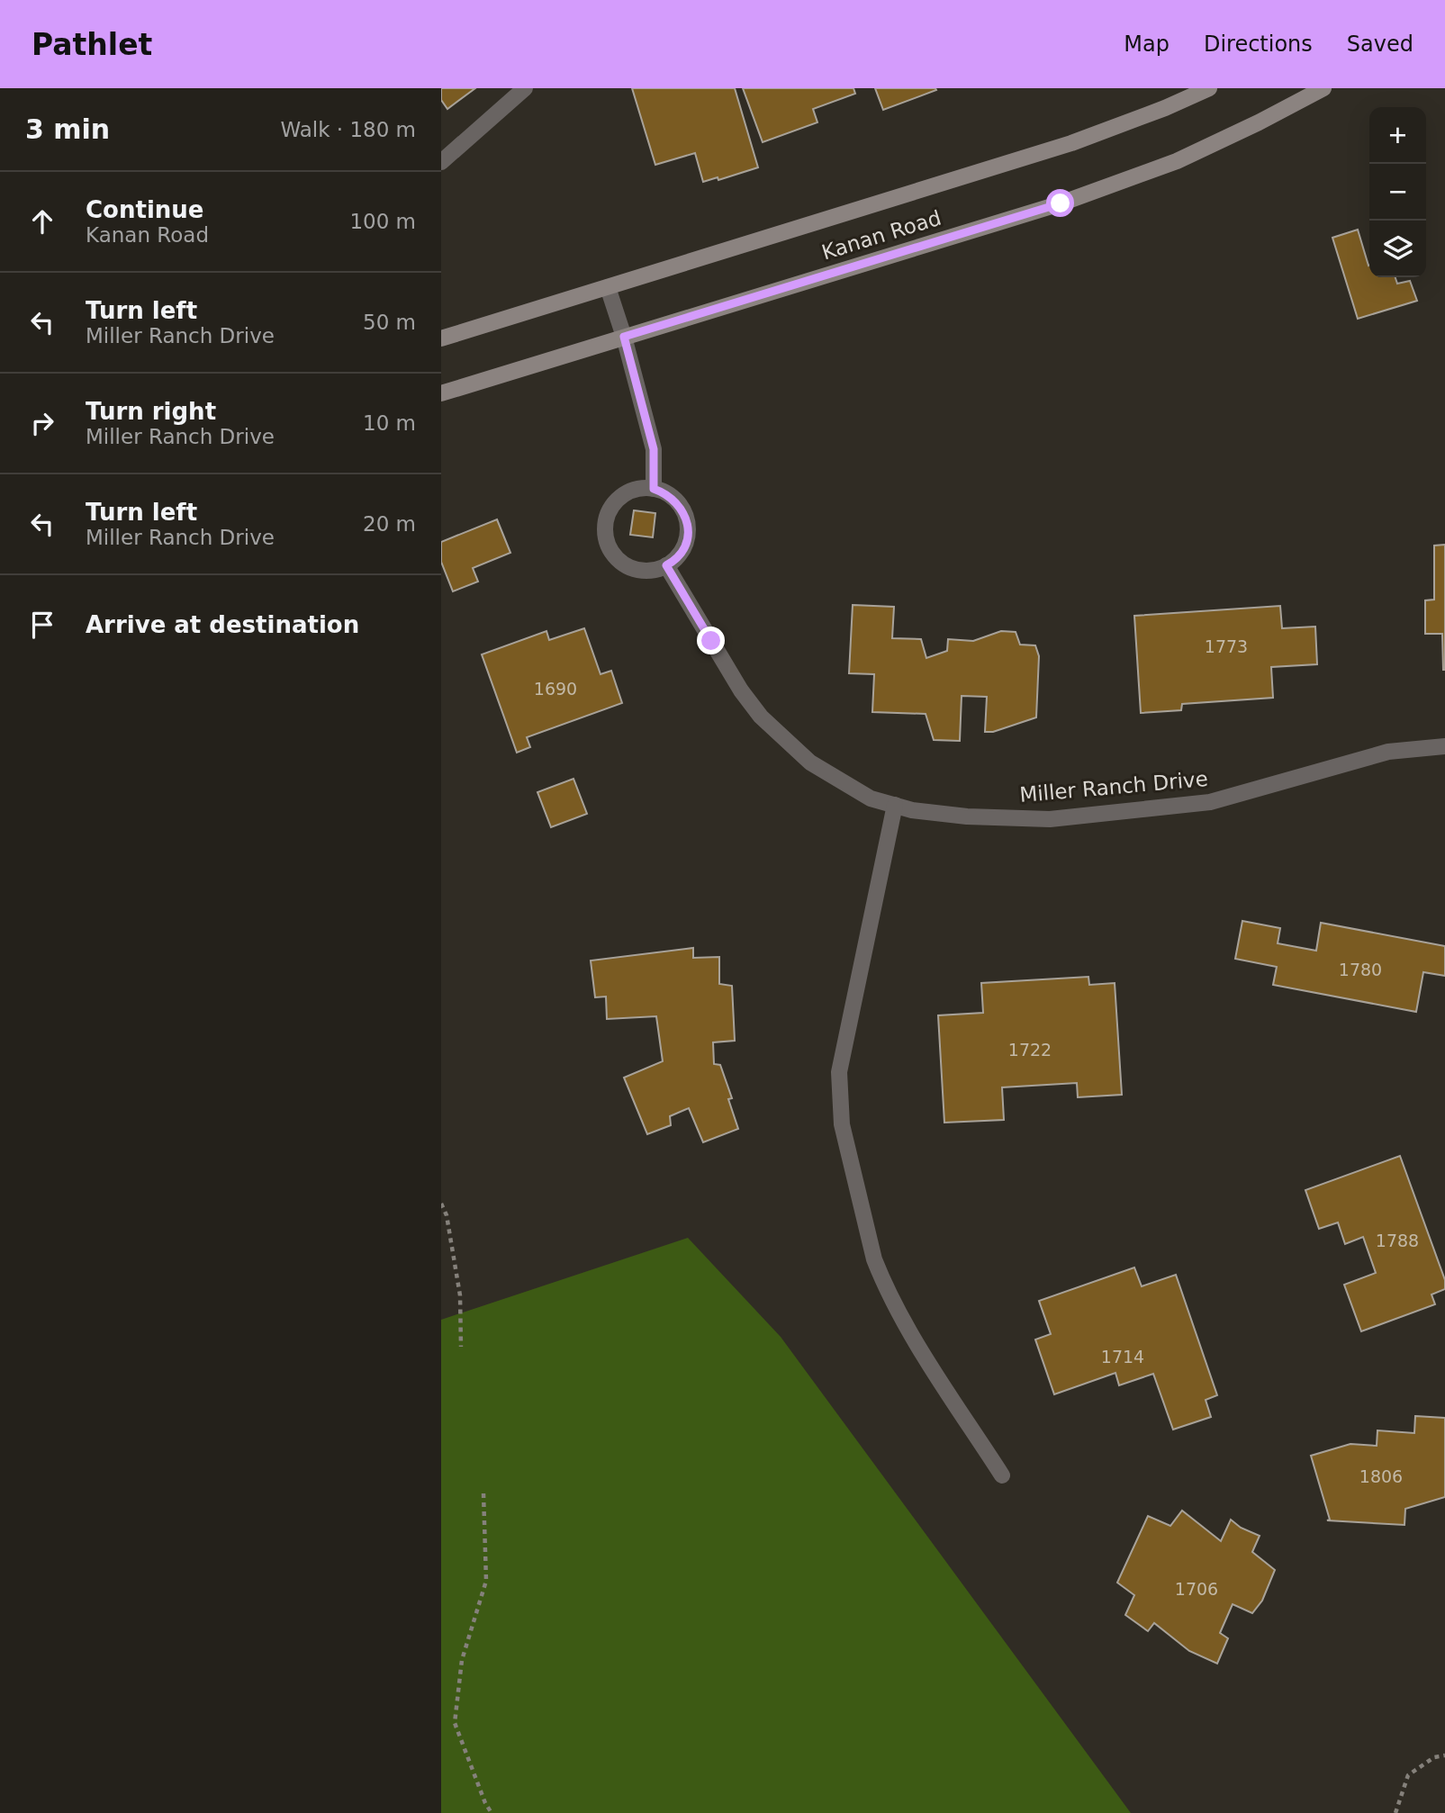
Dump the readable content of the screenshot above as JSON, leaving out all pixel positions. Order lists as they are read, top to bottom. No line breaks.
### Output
{"streets":{"main road":["Kanan Road"],"street":["Miller Ranch Drive"]},"house_numbers":["1773","1690","1780","1722","1788","1714","1806","1706"],"page":{"header":"Pathlet","nav":["Map","Directions","Saved"],"heading":["3 min","Walk · 180 m"],"map_buttons":["+","−"],"list":[["Continue","Kanan Road","100 m"],["Turn left","Miller Ranch Drive","50 m"],["Turn right","Miller Ranch Drive","10 m"],["Turn left","Miller Ranch Drive","20 m"],"Arrive at destination"]}}
